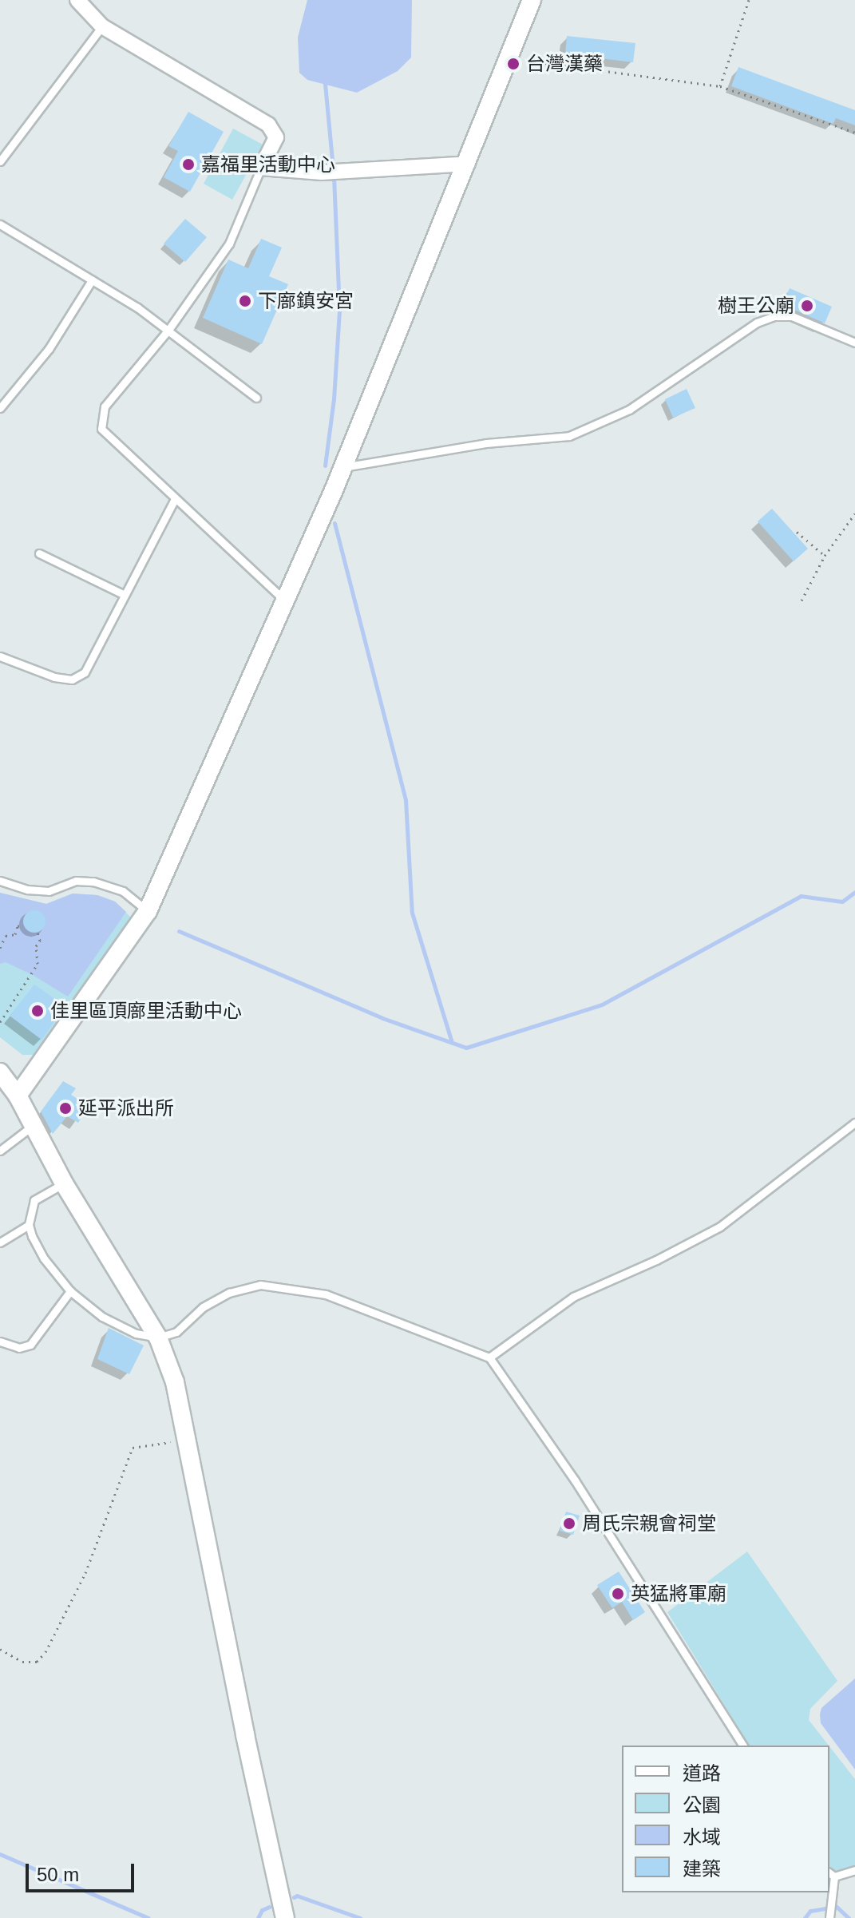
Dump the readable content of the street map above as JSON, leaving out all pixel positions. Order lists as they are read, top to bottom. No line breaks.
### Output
{"places":["台灣漢藥","嘉福里活動中心","下廍鎮安宮","樹王公廟","佳里區頂廍里活動中心","延平派出所","周氏宗親會祠堂","英猛將軍廟"],"legend":["道路","公園","水域","建築"],"scale_bar":"50 m"}
